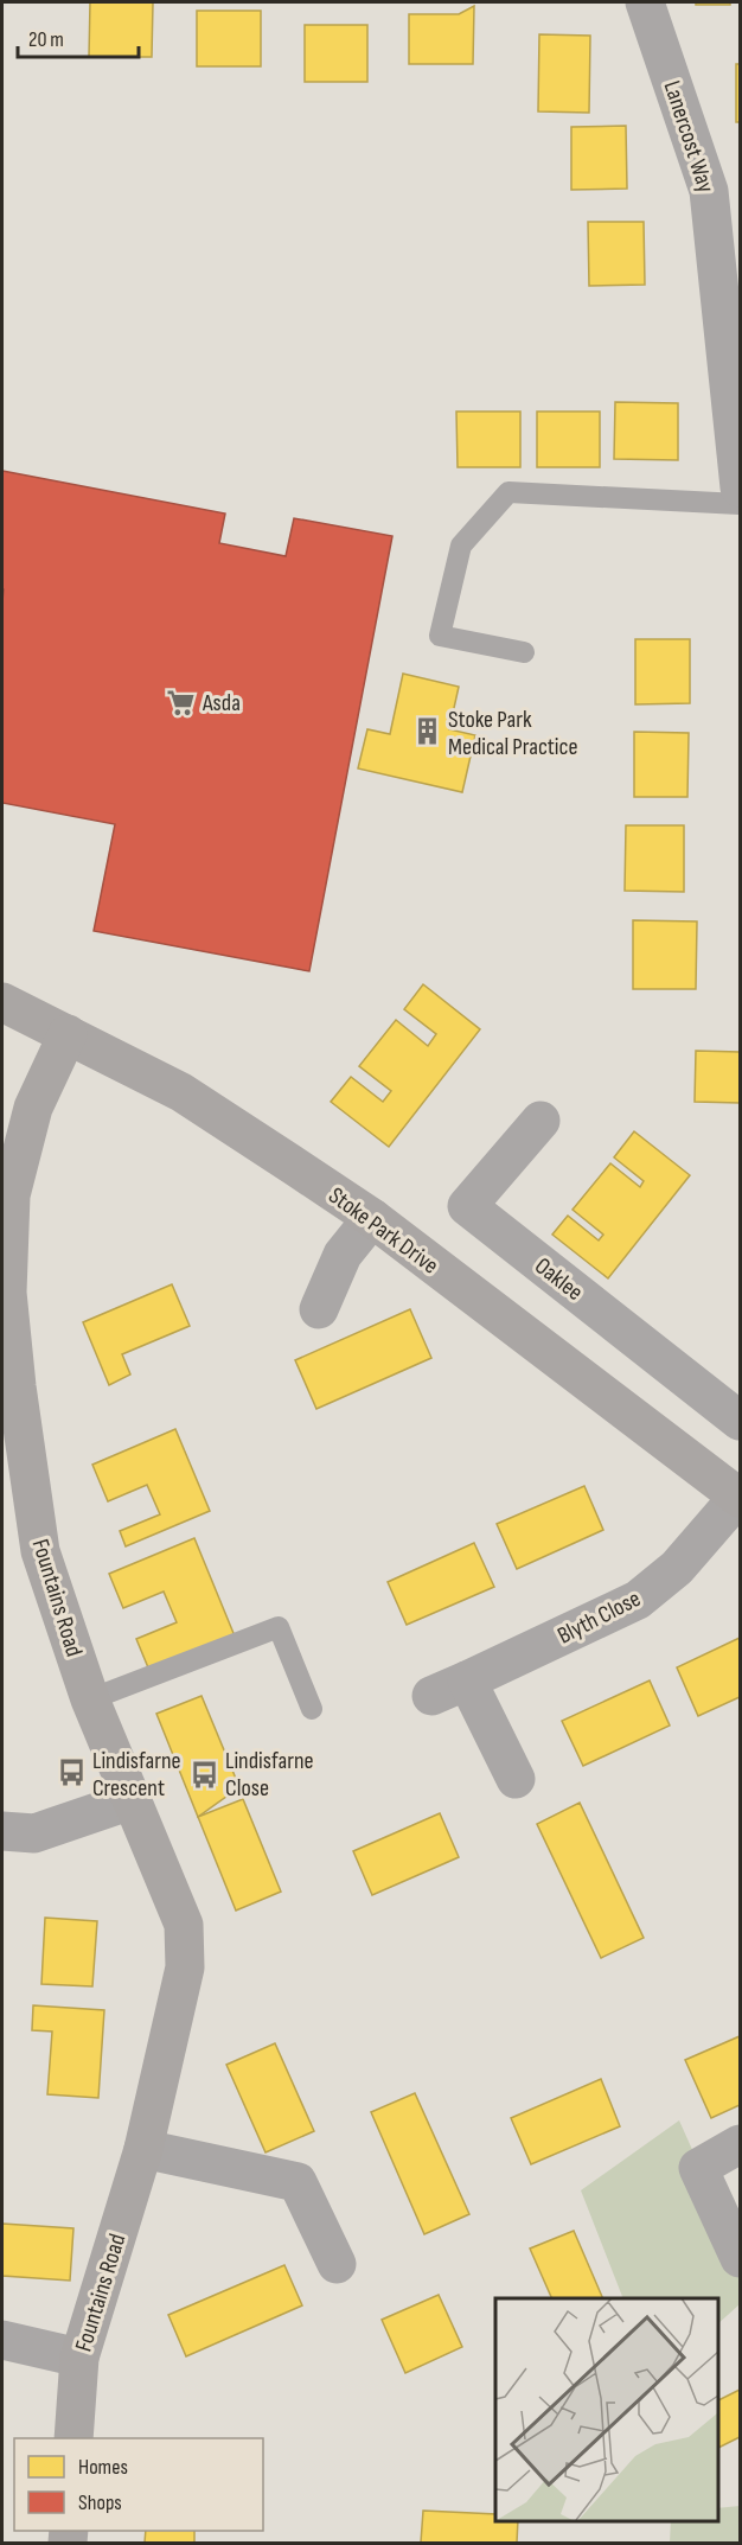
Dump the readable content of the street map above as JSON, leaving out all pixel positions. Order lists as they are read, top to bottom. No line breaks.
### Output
{"streets":{"street":["Lanercost Way","Stoke Park Drive","Oaklee","Fountains Road","Blyth Close"]},"crossings":[["Stoke Park Drive","Fountains Road"],["Stoke Park Drive","Blyth Close"]],"places":{"supermarket":["Asda"],"building":["Stoke Park Medical Practice"],"bus stop":["Lindisfarne Crescent","Lindisfarne Close"]},"legend":["Homes","Shops"],"scale_bar":"20 m"}
